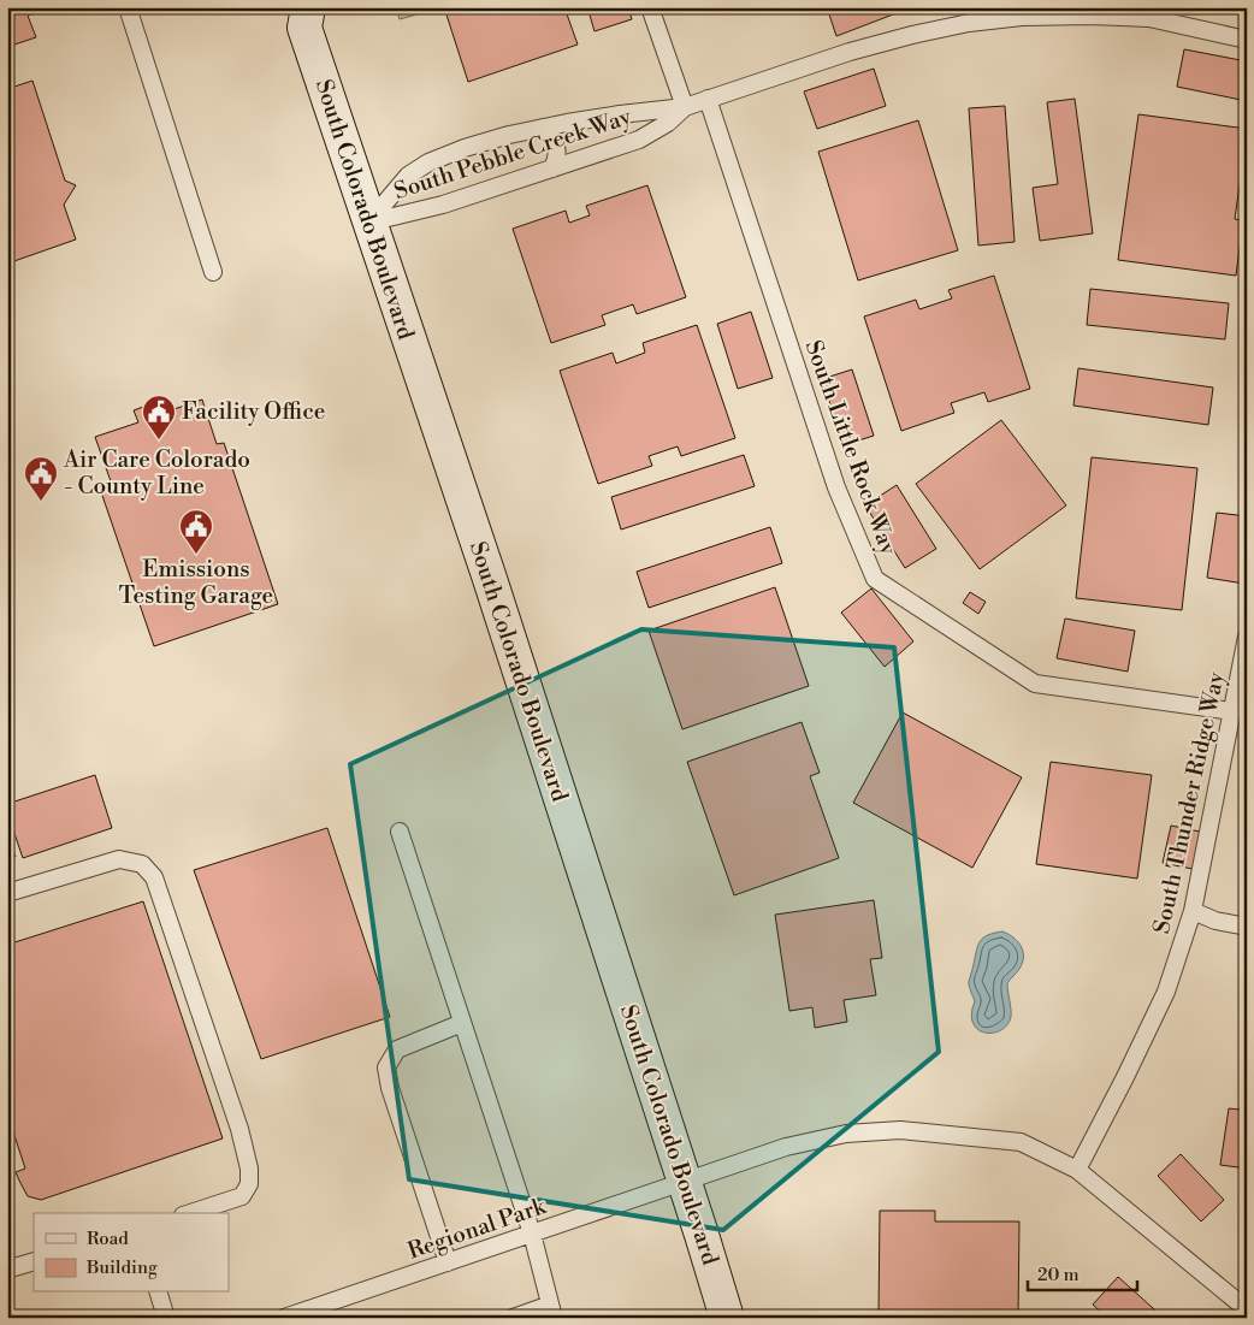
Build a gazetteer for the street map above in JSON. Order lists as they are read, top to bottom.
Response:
{
  "streets": {
    "main road": ["South Colorado Boulevard"],
    "lane": [
      "South Pebble Creek Way",
      "South Little Rock Way",
      "South Thunder Ridge Way",
      "Regional Park"
    ]
  },
  "crossings": [
    ["South Pebble Creek Way", "South Colorado Boulevard"],
    ["South Pebble Creek Way", "South Little Rock Way"],
    ["South Colorado Boulevard", "Regional Park"],
    ["South Little Rock Way", "South Thunder Ridge Way"],
    ["South Thunder Ridge Way", "Regional Park"]
  ],
  "places": {
    "public building": ["Facility Office", "Air Care Colorado - County Line", "Emissions Testing Garage"]
  },
  "legend": ["Road", "Building"],
  "scale_bar": "20 m"
}
